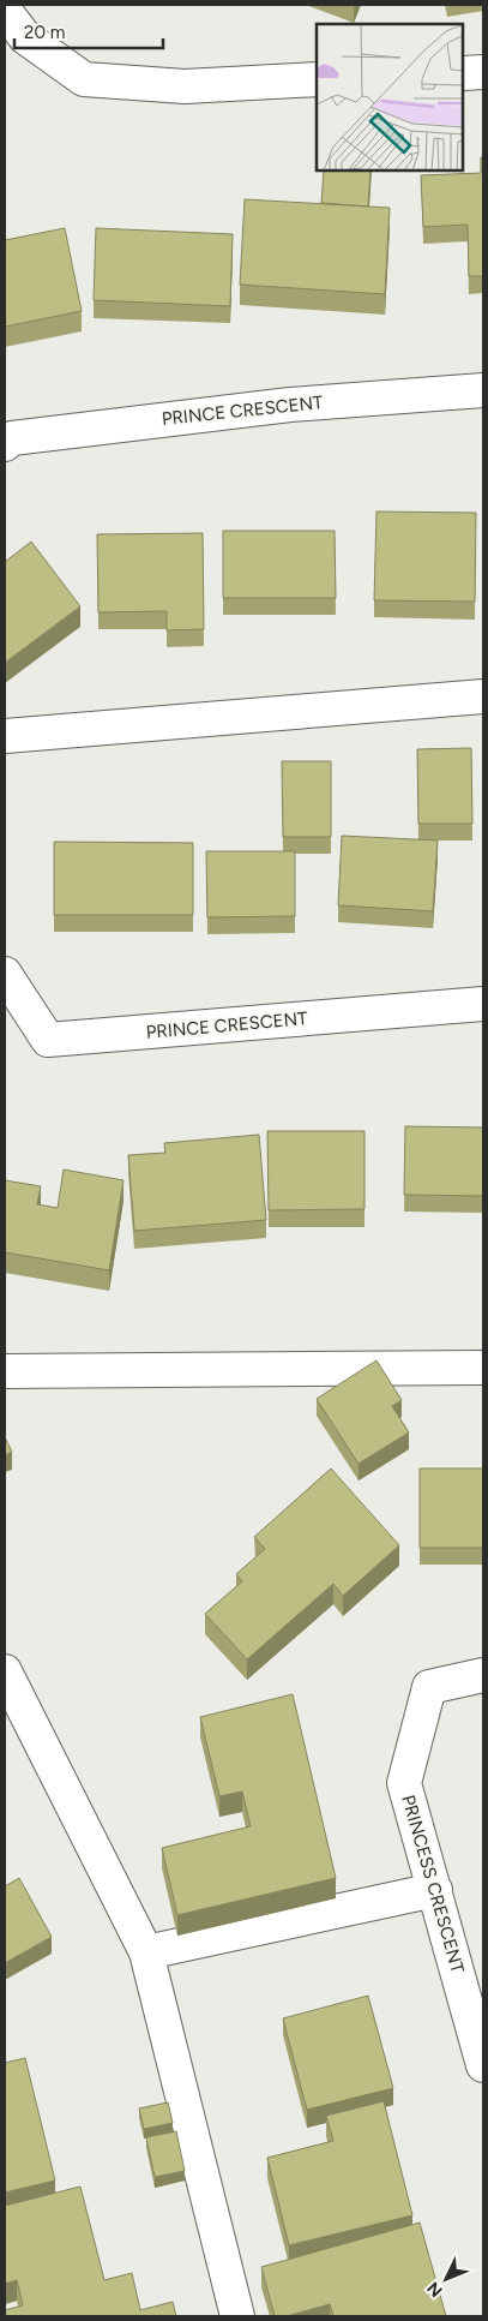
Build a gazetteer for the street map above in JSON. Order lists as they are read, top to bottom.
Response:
{
  "streets": {
    "street": ["PRINCE CRESCENT", "PRINCESS CRESCENT"]
  },
  "scale_bar": "20 m",
  "north": "bottom left"
}
